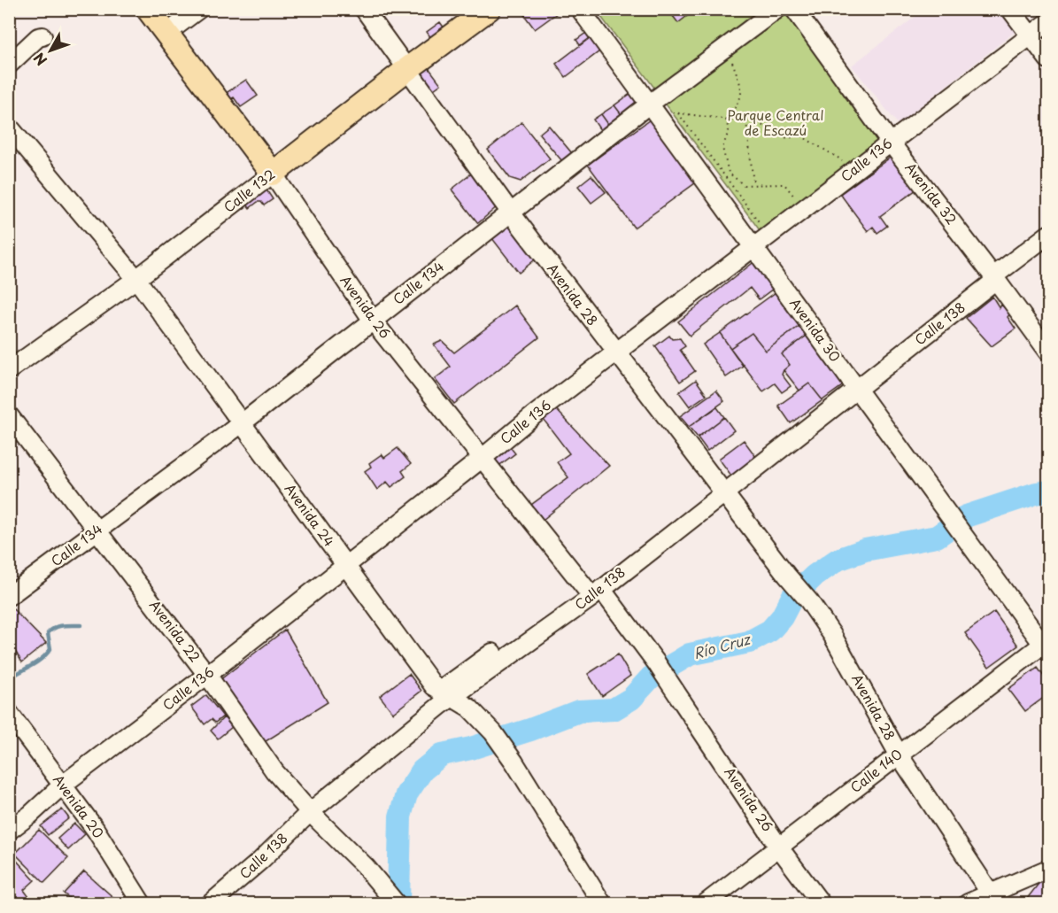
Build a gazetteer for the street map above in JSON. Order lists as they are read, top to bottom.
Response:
{
  "streets": {
    "main road": ["Calle 132", "Avenida 26"],
    "street": [
      "Calle 136",
      "Avenida 32",
      "Calle 134",
      "Avenida 28",
      "Calle 138",
      "Avenida 30",
      "Avenida 24",
      "Avenida 22",
      "Calle 140",
      "Avenida 20"
    ]
  },
  "crossings": [
    ["Calle 136", "Avenida 32"],
    ["Calle 136", "Avenida 28"],
    ["Calle 136", "Avenida 26"],
    ["Calle 136", "Avenida 30"],
    ["Calle 136", "Avenida 24"],
    ["Calle 136", "Avenida 22"],
    ["Calle 136", "Avenida 20"],
    ["Calle 132", "Avenida 28"],
    ["Calle 132", "Avenida 26"],
    ["Calle 132", "Avenida 24"],
    ["Avenida 32", "Calle 138"],
    ["Calle 134", "Avenida 28"],
    ["Calle 134", "Avenida 26"],
    ["Calle 134", "Avenida 30"],
    ["Calle 134", "Avenida 24"],
    ["Calle 134", "Avenida 22"],
    ["Avenida 28", "Calle 138"],
    ["Avenida 28", "Calle 140"],
    ["Avenida 26", "Calle 138"],
    ["Avenida 26", "Calle 140"],
    ["Calle 138", "Avenida 30"],
    ["Calle 138", "Avenida 24"],
    ["Calle 138", "Avenida 22"],
    ["Avenida 30", "Calle 140"]
  ],
  "water": ["Río Cruz"],
  "parks": ["Parque Central de Escazú"],
  "north": "bottom left"
}
